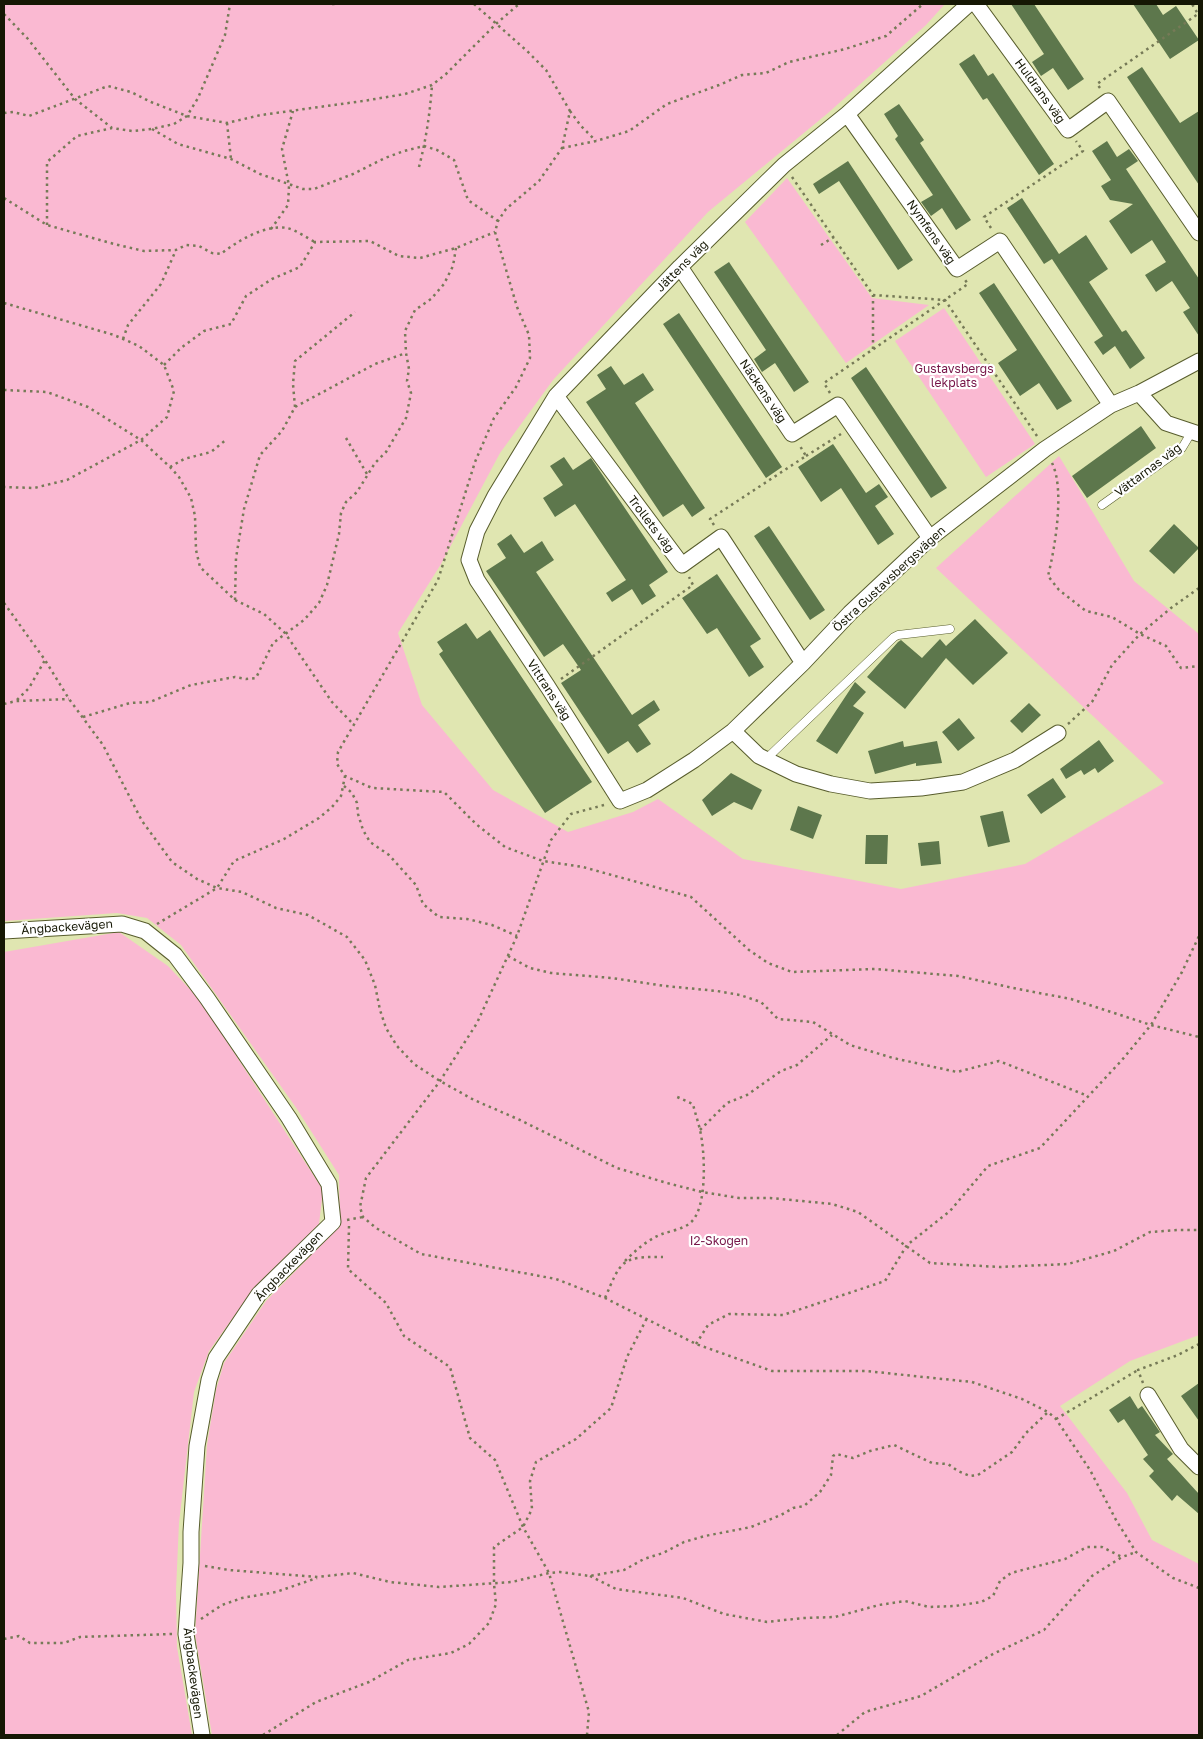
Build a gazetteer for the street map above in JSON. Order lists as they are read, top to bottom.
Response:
{
  "streets": {
    "street": [
      "Huldrans väg",
      "Nymfens väg",
      "Jättens väg",
      "Näckens väg",
      "Vättarnas väg",
      "Trollets väg",
      "Östra Gustavsbergsvägen",
      "Vittrans väg",
      "Ängbackevägen"
    ]
  },
  "crossings": [
    ["Nymfens väg", "Jättens väg"],
    ["Jättens väg", "Näckens väg"],
    ["Jättens väg", "Trollets väg"],
    ["Jättens väg", "Vittrans väg"],
    ["Vättarnas väg", "Östra Gustavsbergsvägen"],
    ["Östra Gustavsbergsvägen", "Vittrans väg"]
  ],
  "parks": ["Gustavsbergs lekplats", "I2-Skogen"]
}
